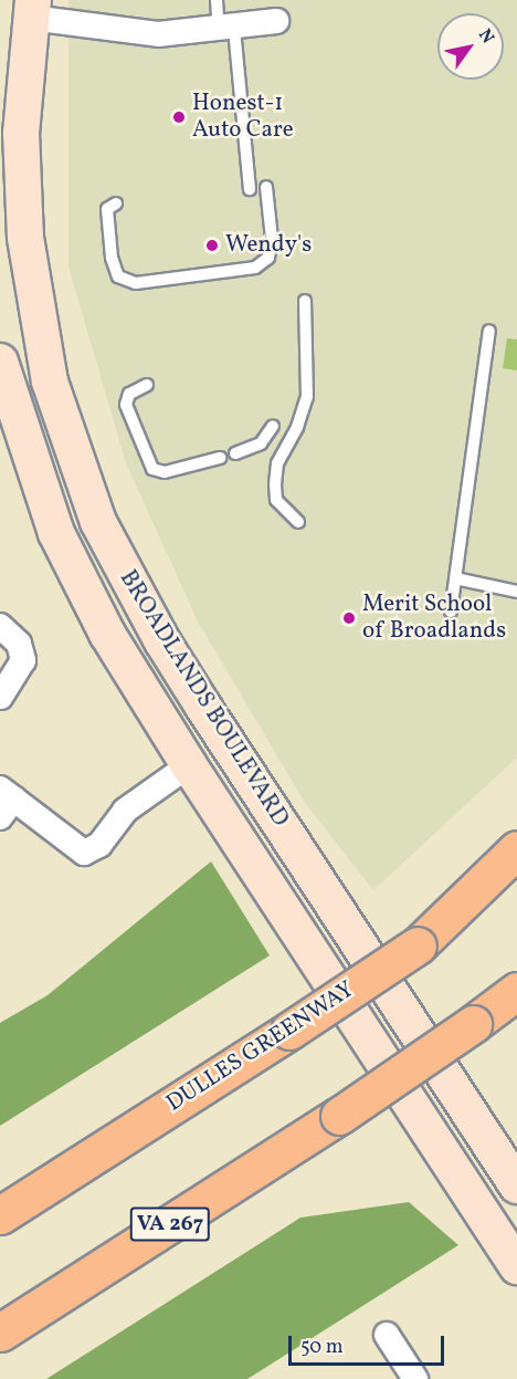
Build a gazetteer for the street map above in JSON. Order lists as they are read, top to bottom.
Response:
{
  "streets": {
    "highway": ["DULLES GREENWAY", "VA 267"],
    "main road": ["BROADLANDS BOULEVARD"]
  },
  "places": ["Honest-1 Auto Care", "Wendy's", "Merit School of Broadlands"],
  "scale_bar": "50 m",
  "north": "top right"
}
